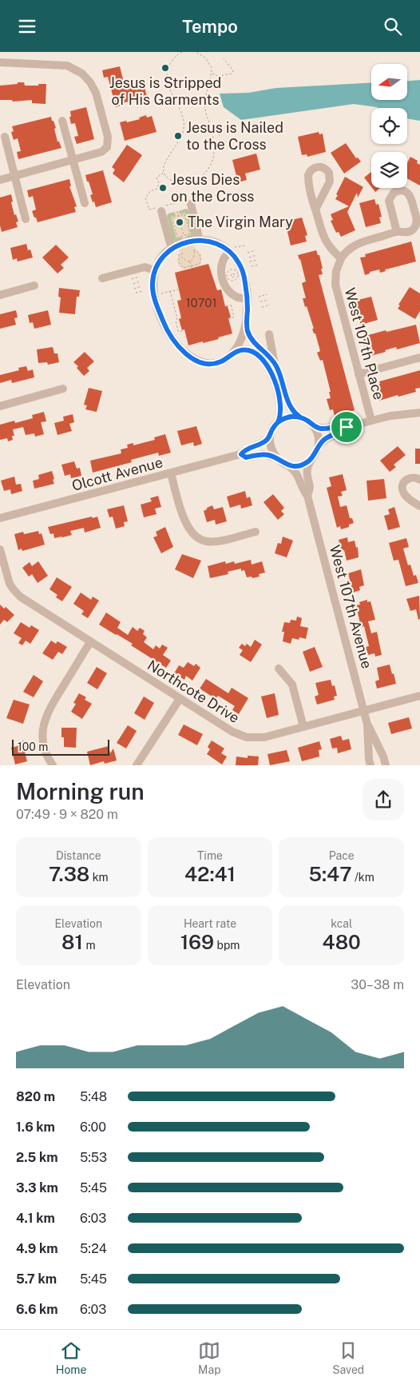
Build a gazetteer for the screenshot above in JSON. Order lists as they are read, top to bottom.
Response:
{
  "streets": {
    "street": [
      "West 107th Place",
      "Olcott Avenue",
      "West 107th Avenue",
      "Northcote Drive"
    ]
  },
  "crossings": [
    ["Olcott Avenue", "West 107th Avenue"],
    ["West 107th Avenue", "Northcote Drive"]
  ],
  "places": [
    "Jesus is Stripped of His Garments",
    "Jesus is Nailed to the Cross",
    "Jesus Dies on the Cross",
    "The Virgin Mary"
  ],
  "house_numbers": ["10701"],
  "scale_bar": "100 m",
  "north": "left",
  "page": {
    "header": "Tempo",
    "scale": "100 m",
    "heading": ["Morning run", "07:49 · 9 × 820 m"],
    "stats": [
      ["Distance", "7.38 km"],
      ["Time", "42:41"],
      ["Pace", "5:47 /km"],
      ["Elevation", "81 m"],
      ["Heart rate", "169 bpm"],
      ["kcal", "480"]
    ],
    "chart": ["Elevation", "30–38 m"],
    "list": [
      {
        "name": "820 m",
        "note": "5:48"
      },
      {
        "name": "1.6 km",
        "note": "6:00"
      },
      {
        "name": "2.5 km",
        "note": "5:53"
      },
      {
        "name": "3.3 km",
        "note": "5:45"
      },
      {
        "name": "4.1 km",
        "note": "6:03"
      },
      {
        "name": "4.9 km",
        "note": "5:24"
      },
      {
        "name": "5.7 km",
        "note": "5:45"
      },
      {
        "name": "6.6 km",
        "note": "6:03"
      }
    ],
    "tabs": ["Home", "Map", "Saved"]
  }
}
